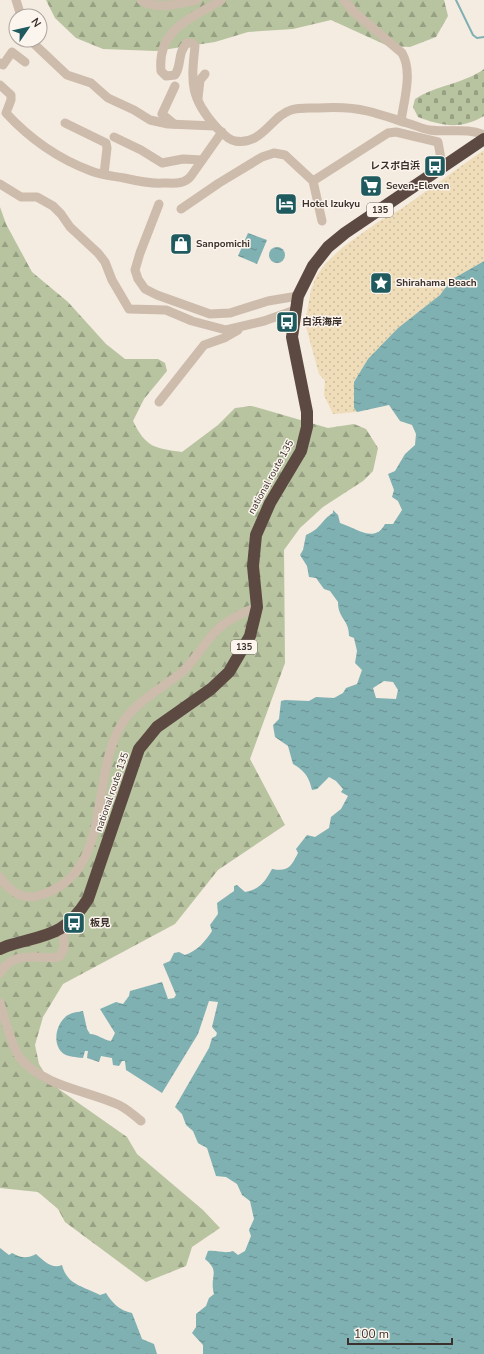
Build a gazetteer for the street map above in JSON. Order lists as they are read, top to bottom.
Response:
{
  "streets": {
    "highway": ["135", "national route 135"]
  },
  "places": {
    "bus stop": ["レスポ白浜", "白浜海岸", "板見"],
    "supermarket": ["Seven-Eleven"],
    "hotel": ["Hotel Izukyu"],
    "shop": ["Sanpomichi"],
    "place": ["Shirahama Beach"]
  },
  "scale_bar": "100 m",
  "north": "top right"
}
